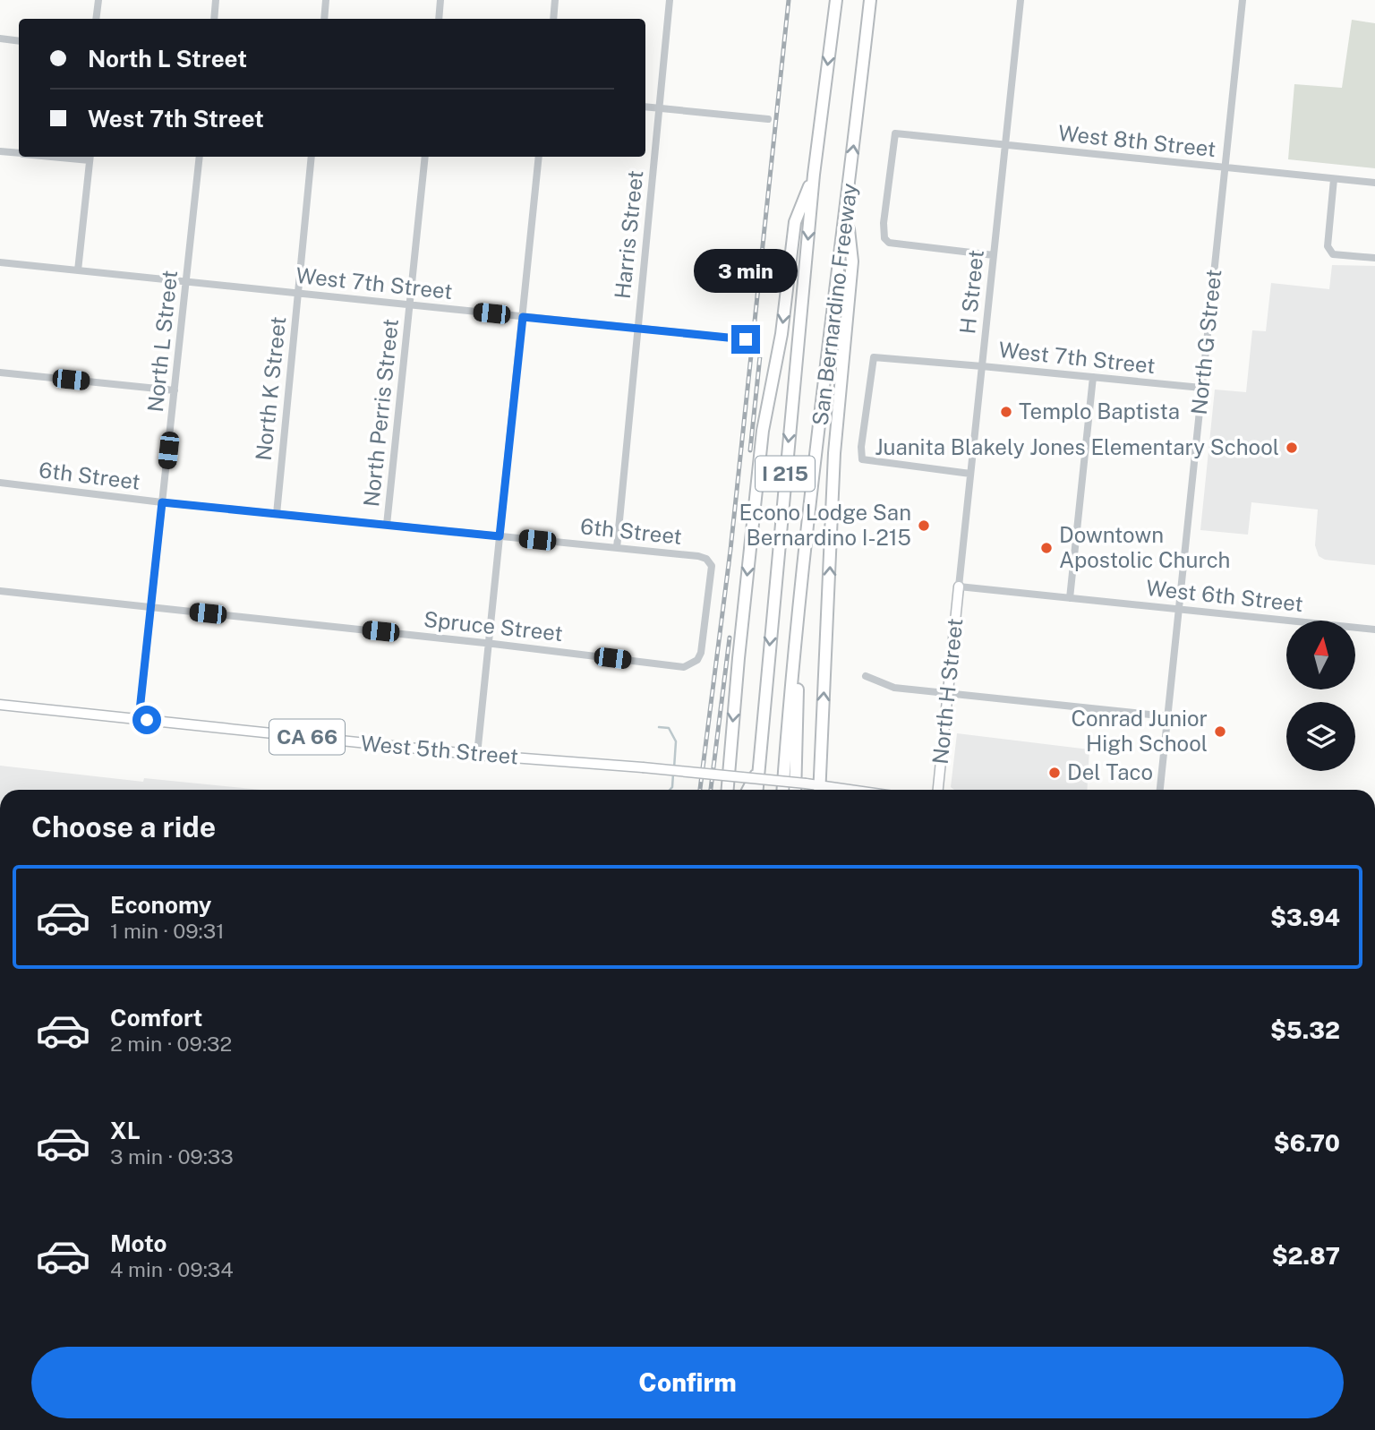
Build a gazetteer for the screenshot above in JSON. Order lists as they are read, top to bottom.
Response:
{
  "streets": {
    "highway": ["San Bernardino Freeway", "I 215"],
    "main road": ["North H Street", "CA 66", "West 5th Street"],
    "street": [
      "West 8th Street",
      "Harris Street",
      "West 7th Street",
      "H Street",
      "North L Street",
      "North G Street",
      "North K Street",
      "North Perris Street",
      "6th Street",
      "West 6th Street",
      "Spruce Street"
    ]
  },
  "crossings": [
    ["West 8th Street", "H Street"],
    ["West 8th Street", "North G Street"],
    ["Harris Street", "West 7th Street"],
    ["Harris Street", "6th Street"],
    ["West 7th Street", "H Street"],
    ["West 7th Street", "North L Street"],
    ["West 7th Street", "North G Street"],
    ["West 7th Street", "North K Street"],
    ["West 7th Street", "North Perris Street"],
    ["H Street", "West 6th Street"],
    ["H Street", "North H Street"],
    ["North L Street", "6th Street"],
    ["North L Street", "Spruce Street"],
    ["North L Street", "West 5th Street"],
    ["North G Street", "West 6th Street"],
    ["North K Street", "6th Street"],
    ["North Perris Street", "6th Street"],
    ["6th Street", "Spruce Street"],
    ["West 6th Street", "North H Street"]
  ],
  "places": [
    "Templo Baptista",
    "Juanita Blakely Jones Elementary School",
    "Econo Lodge San Bernardino I-215",
    "Downtown Apostolic Church",
    "Conrad Junior High School",
    "Del Taco"
  ],
  "north": "top",
  "page": {
    "banner": ["North L Street", "West 7th Street"],
    "bubble": "3 min",
    "heading": "Choose a ride",
    "list": [
      {
        "name": "Economy",
        "note": "1 min · 09:31",
        "value": "$3.94"
      },
      {
        "name": "Comfort",
        "note": "2 min · 09:32",
        "value": "$5.32"
      },
      {
        "name": "XL",
        "note": "3 min · 09:33",
        "value": "$6.70"
      },
      {
        "name": "Moto",
        "note": "4 min · 09:34",
        "value": "$2.87"
      }
    ],
    "buttons": "Confirm"
  }
}
